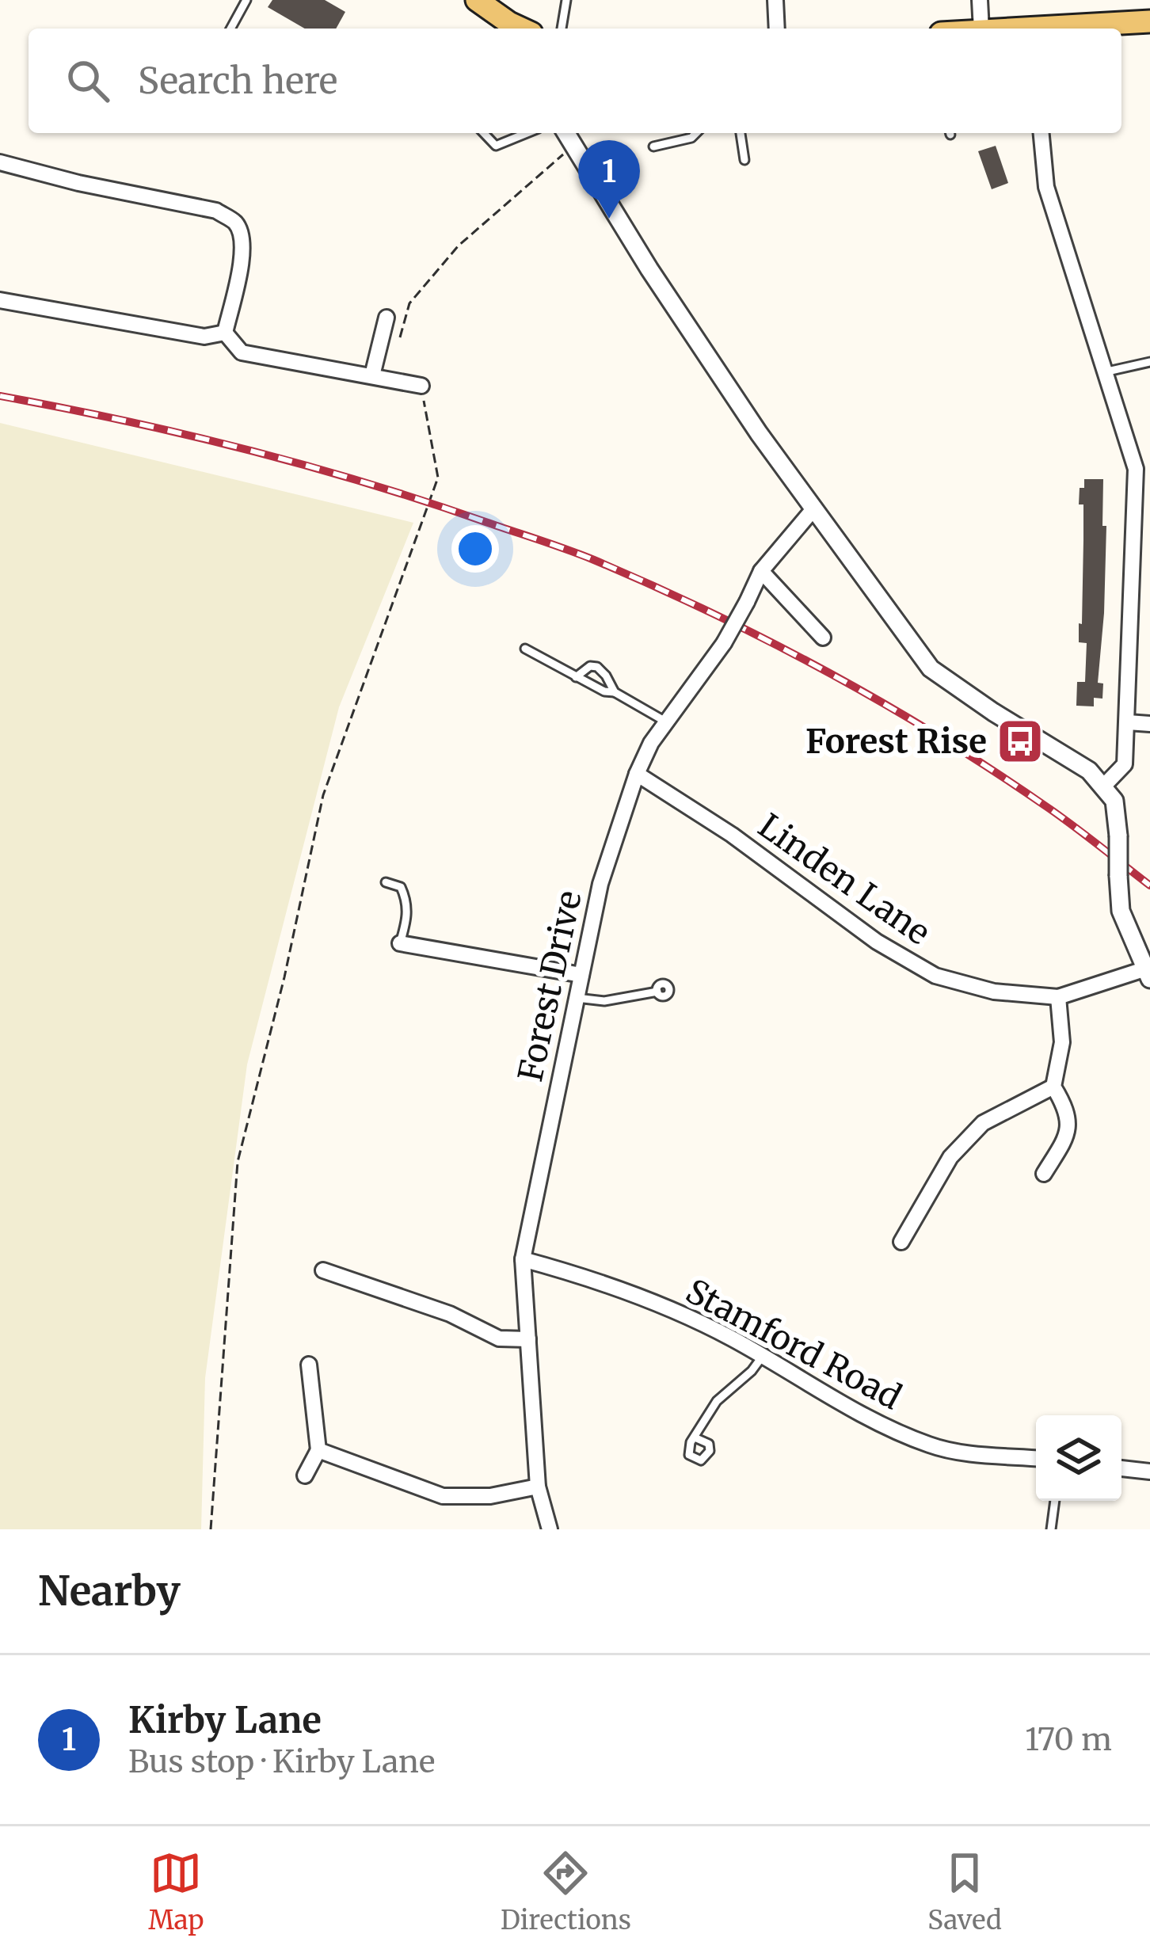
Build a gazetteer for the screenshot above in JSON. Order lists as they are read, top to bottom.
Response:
{
  "streets": {
    "street": ["Linden Lane", "Forest Drive", "Stamford Road"]
  },
  "crossings": [
    ["Linden Lane", "Forest Drive"],
    ["Forest Drive", "Stamford Road"]
  ],
  "places": {
    "bus stop": ["Forest Rise"]
  },
  "page": {
    "search": "Search here",
    "pins": "1",
    "heading": "Nearby",
    "list": [
      {
        "mark": "1",
        "name": "Kirby Lane",
        "note": "Bus stop · Kirby Lane",
        "value": "170 m"
      }
    ],
    "nav": ["Map", "Directions", "Saved"]
  }
}
